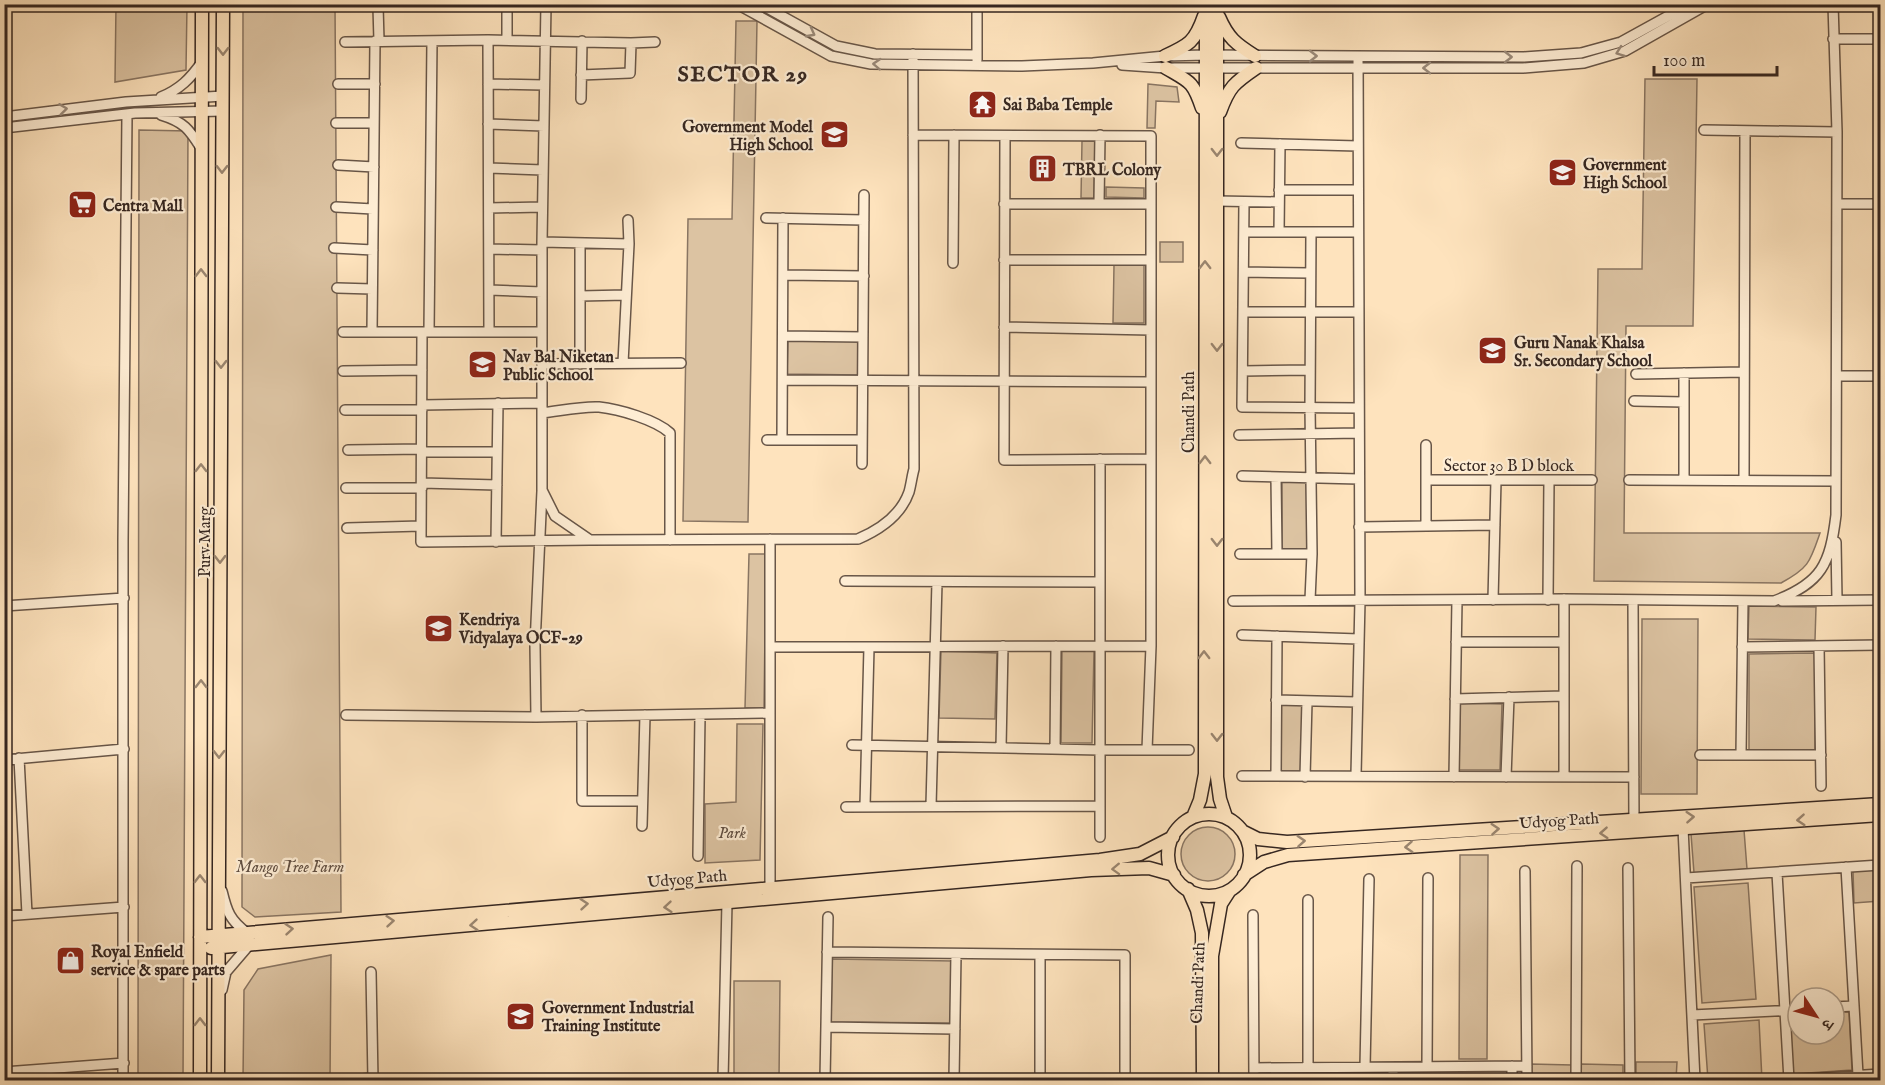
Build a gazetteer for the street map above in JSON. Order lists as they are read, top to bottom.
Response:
{
  "streets": {
    "main road": ["Chandi Path", "Purv Marg", "Udyog Path"],
    "street": ["Sector 30 B D block"]
  },
  "crossings": [
    ["Chandi Path", "Udyog Path"],
    ["Purv Marg", "Udyog Path"]
  ],
  "districts": ["SECTOR 29"],
  "parks": ["Park", "Mango Tree Farm"],
  "places": {
    "temple": ["Sai Baba Temple"],
    "school or university": [
      "Government Model High School",
      "Government High School",
      "Guru Nanak Khalsa Sr. Secondary School",
      "Nav Bal Niketan Public School",
      "Kendriya Vidyalaya OCF-29",
      "Government Industrial Training Institute"
    ],
    "building": ["TBRL Colony"],
    "supermarket": ["Centra Mall"],
    "shop": ["Royal Enfield service & spare parts"]
  },
  "scale_bar": "100 m",
  "north": "bottom right"
}
